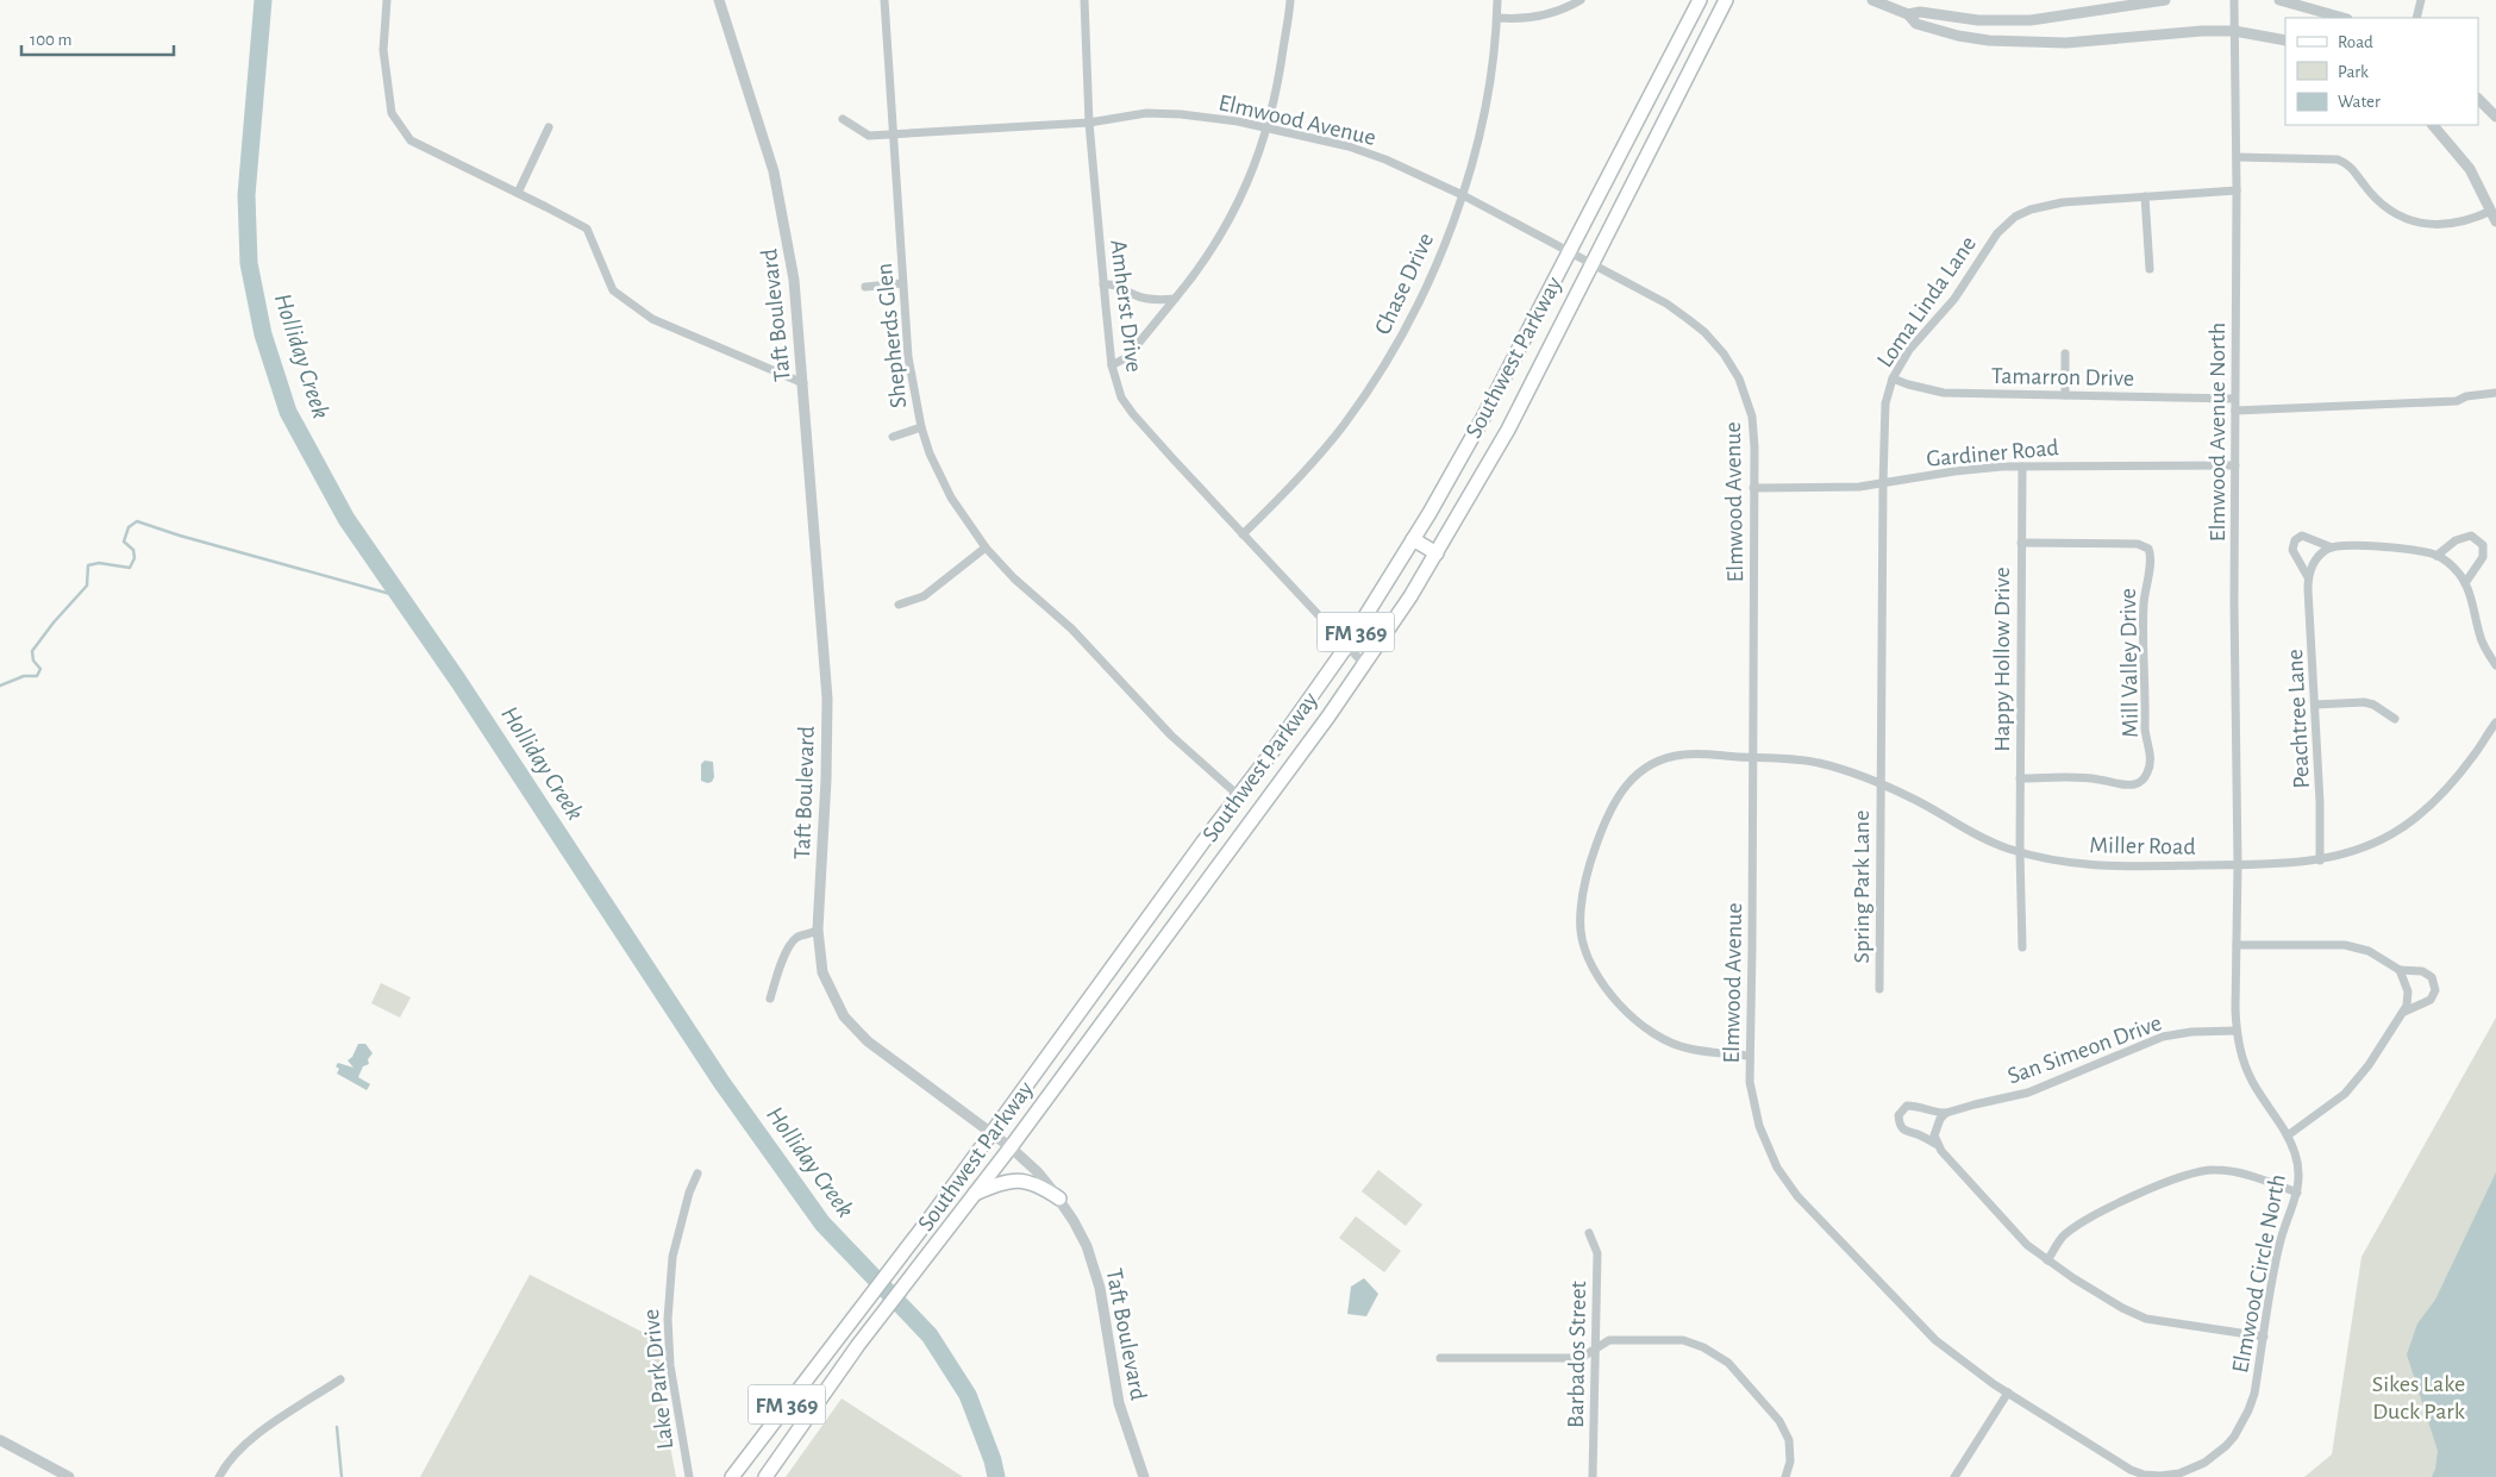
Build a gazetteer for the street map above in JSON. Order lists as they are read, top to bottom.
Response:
{
  "streets": {
    "main road": ["Southwest Parkway", "FM 369"],
    "street": [
      "Elmwood Avenue",
      "Chase Drive",
      "Loma Linda Lane",
      "Amherst Drive",
      "Taft Boulevard",
      "Shepherds Glen",
      "Tamarron Drive",
      "Elmwood Avenue North",
      "Gardiner Road",
      "Happy Hollow Drive",
      "Mill Valley Drive",
      "Peachtree Lane",
      "Miller Road",
      "Spring Park Lane",
      "San Simeon Drive",
      "Elmwood Circle North",
      "Barbados Street",
      "Lake Park Drive"
    ]
  },
  "crossings": [
    ["Elmwood Avenue", "Chase Drive"],
    ["Elmwood Avenue", "Amherst Drive"],
    ["Elmwood Avenue", "Shepherds Glen"],
    ["Elmwood Avenue", "Southwest Parkway"],
    ["Elmwood Avenue", "Gardiner Road"],
    ["Elmwood Avenue", "Miller Road"],
    ["Elmwood Avenue", "Elmwood Circle North"],
    ["Chase Drive", "Amherst Drive"],
    ["Loma Linda Lane", "Tamarron Drive"],
    ["Loma Linda Lane", "Elmwood Avenue North"],
    ["Loma Linda Lane", "Gardiner Road"],
    ["Loma Linda Lane", "Miller Road"],
    ["Loma Linda Lane", "Spring Park Lane"],
    ["Amherst Drive", "Southwest Parkway"],
    ["Taft Boulevard", "Southwest Parkway"],
    ["Shepherds Glen", "Southwest Parkway"],
    ["Tamarron Drive", "Elmwood Avenue North"],
    ["Elmwood Avenue North", "Gardiner Road"],
    ["Elmwood Avenue North", "Miller Road"],
    ["Elmwood Avenue North", "Elmwood Circle North"],
    ["Gardiner Road", "Happy Hollow Drive"],
    ["Happy Hollow Drive", "Mill Valley Drive"],
    ["Happy Hollow Drive", "Miller Road"],
    ["Peachtree Lane", "Miller Road"],
    ["Miller Road", "Spring Park Lane"],
    ["Miller Road", "Elmwood Circle North"],
    ["San Simeon Drive", "Elmwood Circle North"]
  ],
  "water": ["Holliday Creek"],
  "parks": ["Sikes Lake Duck Park"],
  "legend": ["Road", "Park", "Water"],
  "scale_bar": "100 m"
}
